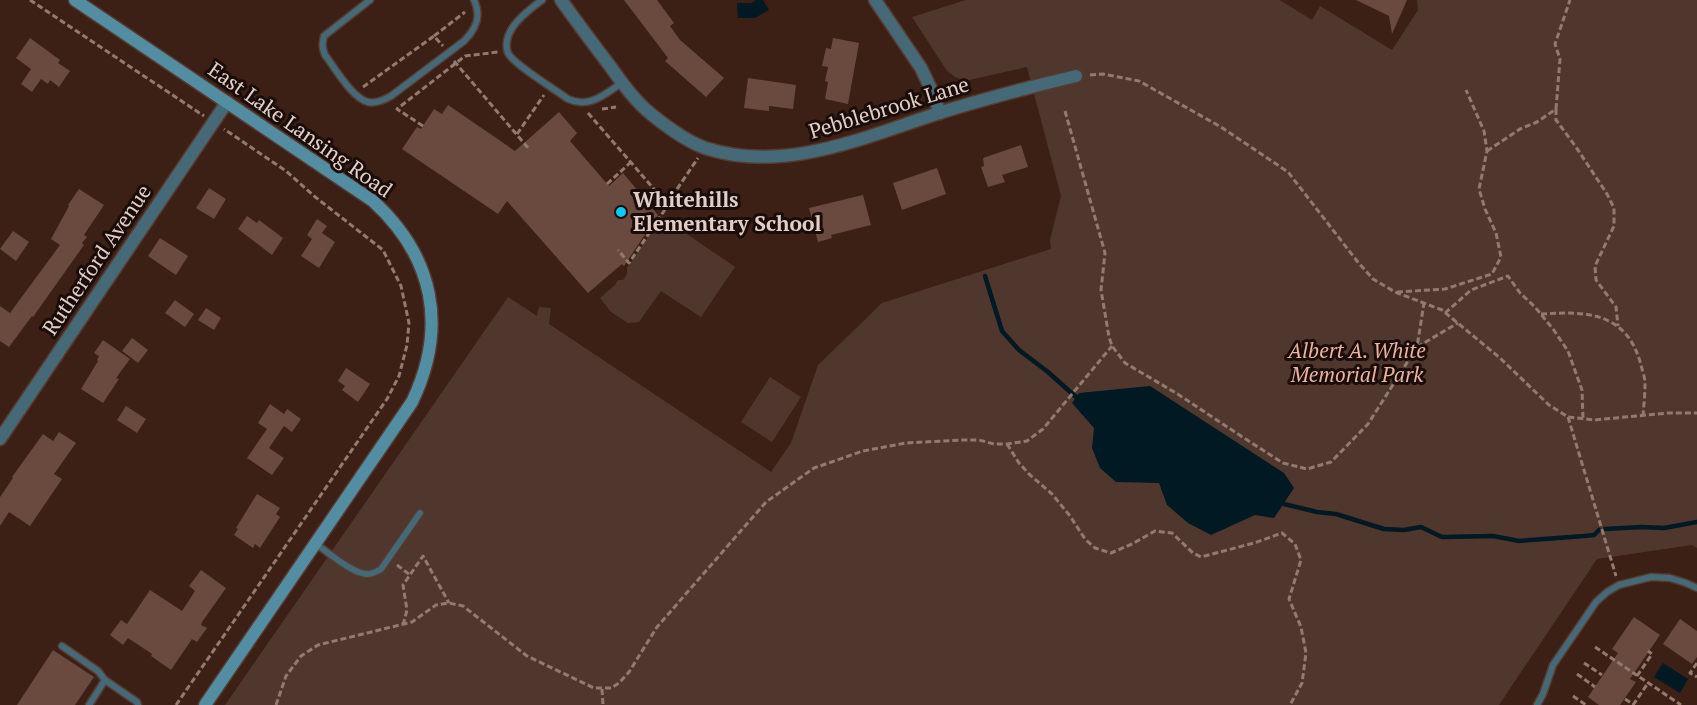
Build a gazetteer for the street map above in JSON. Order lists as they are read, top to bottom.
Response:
{
  "streets": {
    "main road": ["East Lake Lansing Road"],
    "street": ["Pebblebrook Lane", "Rutherford Avenue"]
  },
  "crossings": [
    ["East Lake Lansing Road", "Rutherford Avenue"]
  ],
  "parks": ["Albert A. White Memorial Park"],
  "places": ["Whitehills Elementary School"]
}
